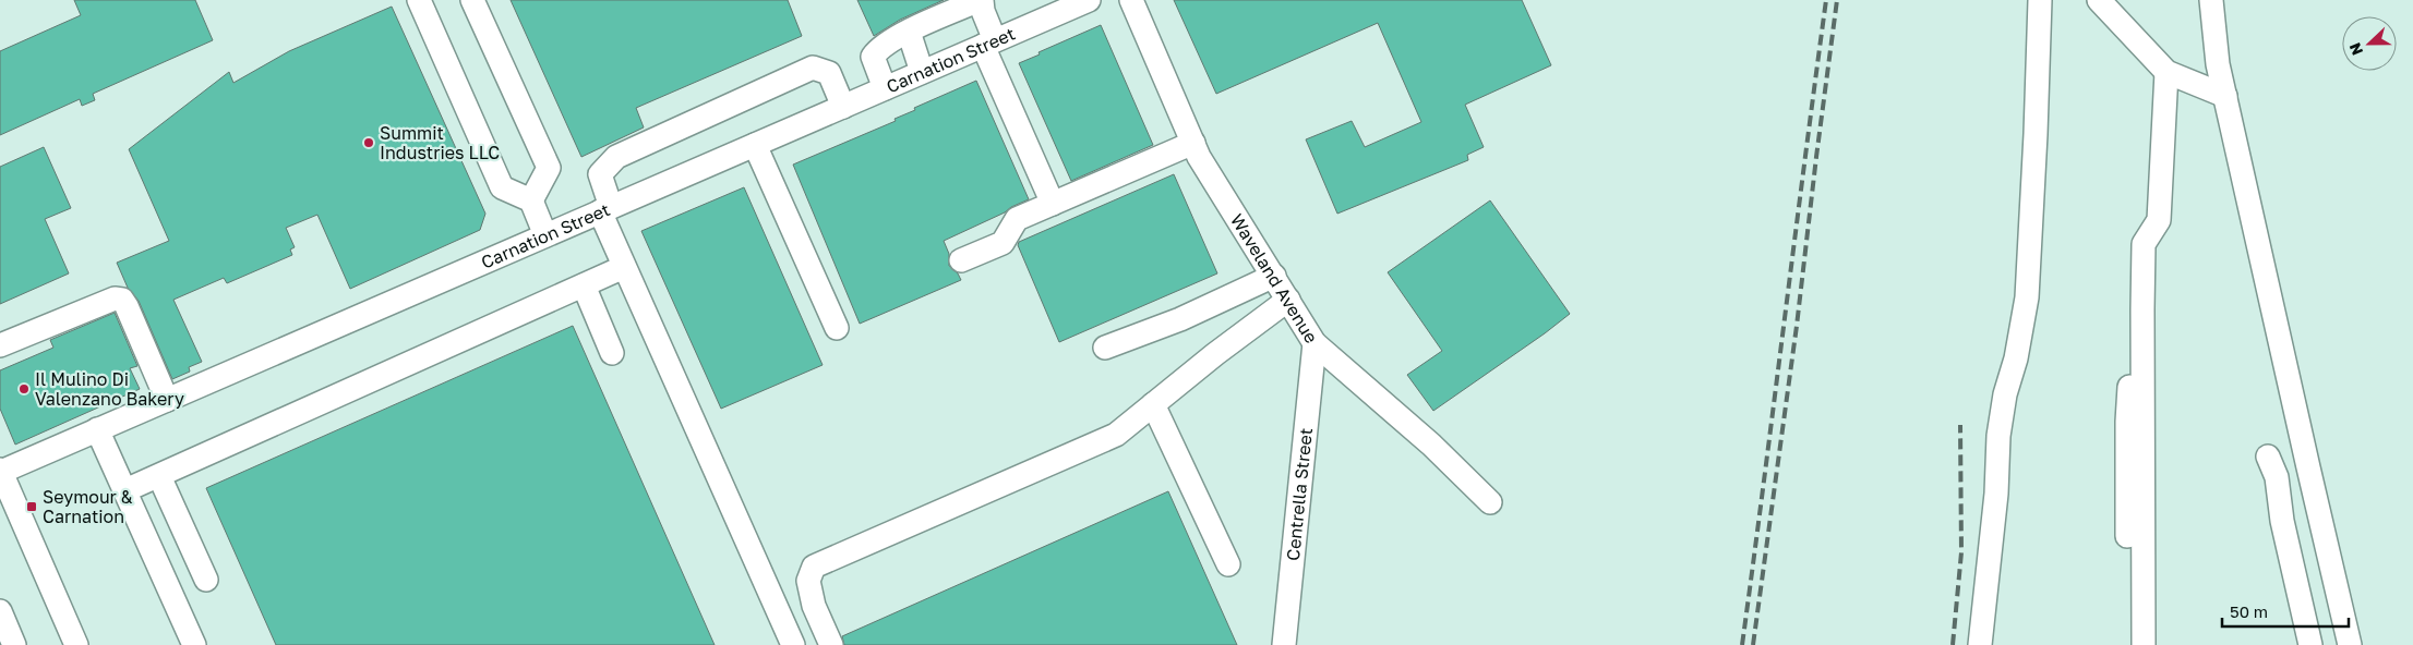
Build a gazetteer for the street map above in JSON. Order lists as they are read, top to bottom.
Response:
{
  "streets": {
    "street": ["Carnation Street", "Waveland Avenue", "Centrella Street"]
  },
  "crossings": [
    ["Waveland Avenue", "Centrella Street"]
  ],
  "places": {
    "other": ["Summit Industries LLC", "Il Mulino Di Valenzano Bakery"],
    "transit": ["Seymour & Carnation"]
  },
  "scale_bar": "50 m",
  "north": "left"
}
